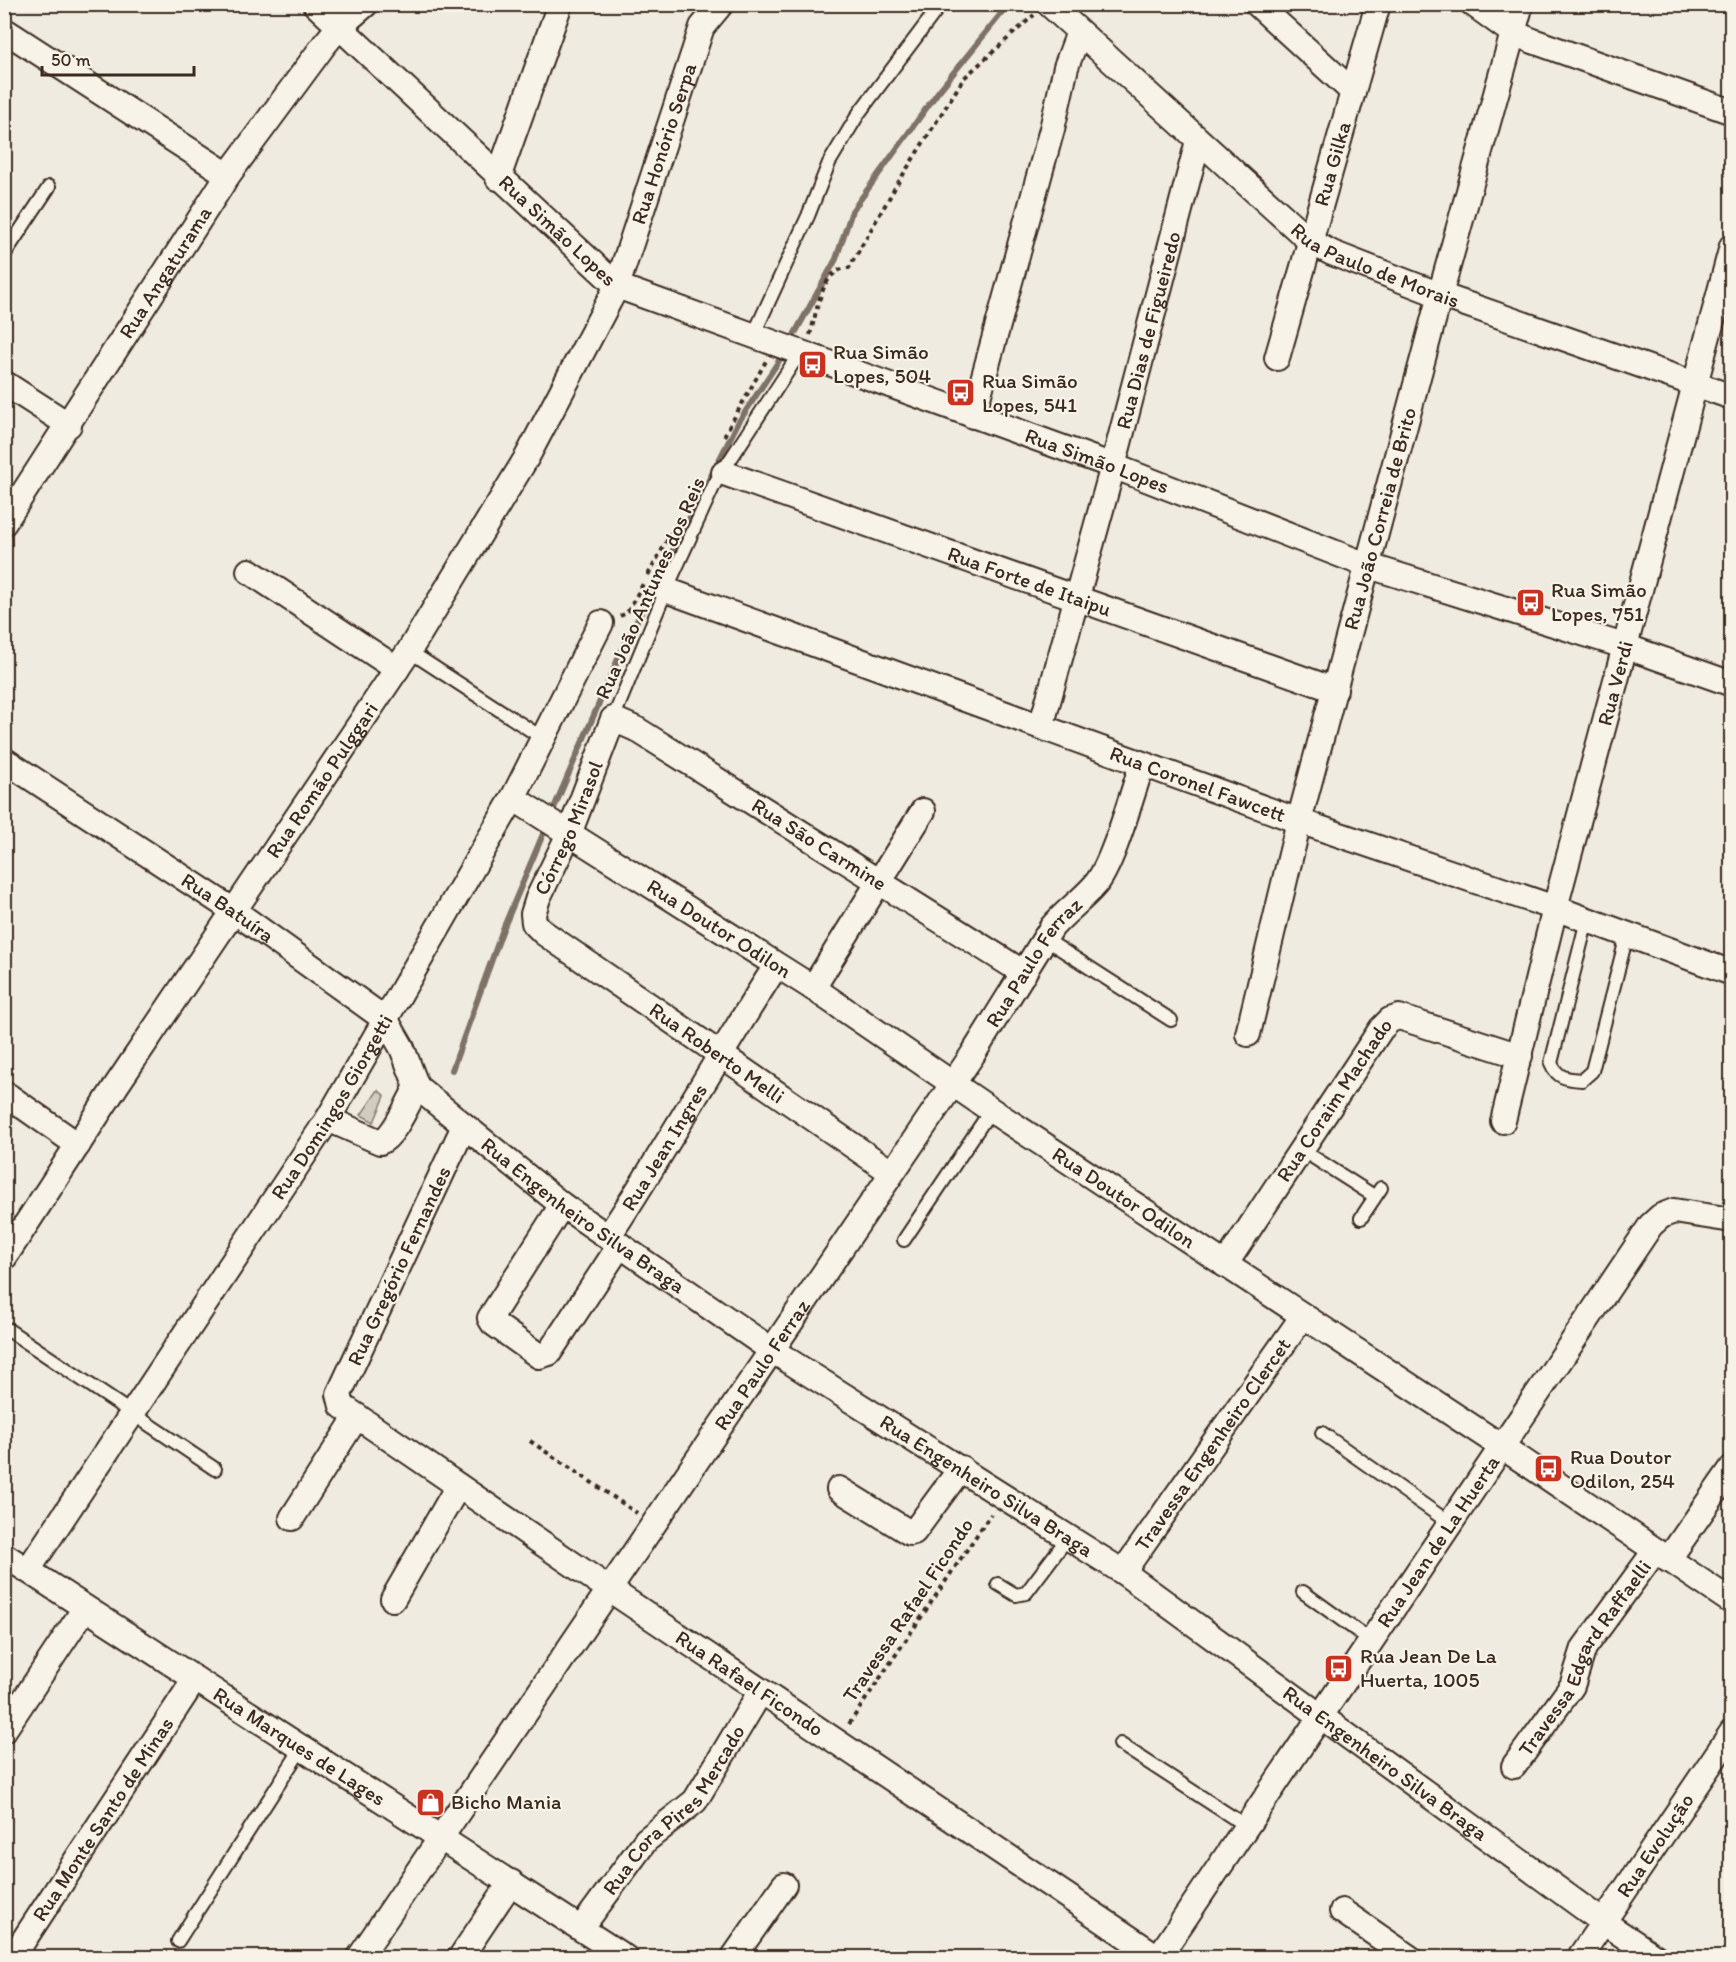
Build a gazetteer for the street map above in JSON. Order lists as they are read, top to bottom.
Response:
{
  "streets": {
    "street": [
      "Rua Honório Serpa",
      "Rua Gilka",
      "Rua Simão Lopes",
      "Rua Paulo de Morais",
      "Rua Angaturama",
      "Rua Dias de Figueiredo",
      "Rua João Correia de Brito",
      "Rua Forte de Itaipu",
      "Rua Verdi",
      "Rua Romão Pulggari",
      "Rua Coronel Fawcett",
      "Córrego Mirasol",
      "Rua São Carmine",
      "Rua Batuíra",
      "Rua Doutor Odilon",
      "Rua Paulo Ferraz",
      "Rua Roberto Melli",
      "Rua Coraim Machado",
      "Rua Domingos Giorgetti",
      "Rua Jean Ingres",
      "Rua Engenheiro Silva Braga",
      "Rua Gregório Fernandes",
      "Travessa Engenheiro Clercet",
      "Rua Jean de La Huerta",
      "Travessa Edgard Raffaelli",
      "Rua Rafael Ficondo",
      "Rua Marques de Lages",
      "Rua Cora Pires Mercado",
      "Rua Monte Santo de Minas",
      "Rua Evolução"
    ],
    "lane": ["Rua João Antunes dos Reis"],
    "path": ["Travessa Rafael Ficondo"]
  },
  "crossings": [
    ["Rua Honório Serpa", "Rua Simão Lopes"],
    ["Rua Honório Serpa", "Rua Romão Pulggari"],
    ["Rua Gilka", "Rua Paulo de Morais"],
    ["Rua Simão Lopes", "Rua Angaturama"],
    ["Rua Simão Lopes", "Rua Dias de Figueiredo"],
    ["Rua Simão Lopes", "Rua João Correia de Brito"],
    ["Rua Simão Lopes", "Rua João Antunes dos Reis"],
    ["Rua Simão Lopes", "Rua Verdi"],
    ["Rua Simão Lopes", "Rua Romão Pulggari"],
    ["Rua Paulo de Morais", "Rua Dias de Figueiredo"],
    ["Rua Paulo de Morais", "Rua João Correia de Brito"],
    ["Rua Paulo de Morais", "Rua Verdi"],
    ["Rua Dias de Figueiredo", "Rua Forte de Itaipu"],
    ["Rua Dias de Figueiredo", "Rua Coronel Fawcett"],
    ["Rua João Correia de Brito", "Rua Forte de Itaipu"],
    ["Rua João Correia de Brito", "Rua Coronel Fawcett"],
    ["Rua Forte de Itaipu", "Rua João Antunes dos Reis"],
    ["Rua João Antunes dos Reis", "Rua Coronel Fawcett"],
    ["Rua João Antunes dos Reis", "Córrego Mirasol"],
    ["Rua João Antunes dos Reis", "Rua São Carmine"],
    ["Rua Verdi", "Rua Coronel Fawcett"],
    ["Rua Verdi", "Rua Coraim Machado"],
    ["Rua Romão Pulggari", "Rua Batuíra"],
    ["Rua Coronel Fawcett", "Rua Paulo Ferraz"],
    ["Córrego Mirasol", "Rua São Carmine"],
    ["Córrego Mirasol", "Rua Doutor Odilon"],
    ["Córrego Mirasol", "Rua Roberto Melli"],
    ["Rua São Carmine", "Rua Paulo Ferraz"],
    ["Rua Batuíra", "Rua Domingos Giorgetti"],
    ["Rua Batuíra", "Rua Engenheiro Silva Braga"],
    ["Rua Doutor Odilon", "Rua Paulo Ferraz"],
    ["Rua Doutor Odilon", "Rua Coraim Machado"],
    ["Rua Doutor Odilon", "Rua Domingos Giorgetti"],
    ["Rua Doutor Odilon", "Rua Jean Ingres"],
    ["Rua Doutor Odilon", "Travessa Engenheiro Clercet"],
    ["Rua Doutor Odilon", "Rua Jean de La Huerta"],
    ["Rua Doutor Odilon", "Travessa Edgard Raffaelli"],
    ["Rua Paulo Ferraz", "Rua Roberto Melli"],
    ["Rua Paulo Ferraz", "Rua Engenheiro Silva Braga"],
    ["Rua Paulo Ferraz", "Rua Rafael Ficondo"],
    ["Rua Paulo Ferraz", "Rua Marques de Lages"],
    ["Rua Roberto Melli", "Rua Jean Ingres"],
    ["Rua Domingos Giorgetti", "Rua Marques de Lages"],
    ["Rua Jean Ingres", "Rua Engenheiro Silva Braga"],
    ["Rua Engenheiro Silva Braga", "Rua Gregório Fernandes"],
    ["Rua Engenheiro Silva Braga", "Travessa Engenheiro Clercet"],
    ["Rua Engenheiro Silva Braga", "Rua Jean de La Huerta"],
    ["Rua Engenheiro Silva Braga", "Travessa Rafael Ficondo"],
    ["Rua Engenheiro Silva Braga", "Rua Evolução"],
    ["Rua Gregório Fernandes", "Rua Rafael Ficondo"],
    ["Rua Jean de La Huerta", "Rua Rafael Ficondo"],
    ["Travessa Rafael Ficondo", "Rua Rafael Ficondo"],
    ["Rua Rafael Ficondo", "Rua Cora Pires Mercado"],
    ["Rua Marques de Lages", "Rua Cora Pires Mercado"],
    ["Rua Marques de Lages", "Rua Monte Santo de Minas"]
  ],
  "places": {
    "bus stop": [
      "Rua Simão Lopes, 504",
      "Rua Simão Lopes, 541",
      "Rua Simão Lopes, 751",
      "Rua Doutor Odilon, 254",
      "Rua Jean De La Huerta, 1005"
    ],
    "shop": ["Bicho Mania"]
  },
  "scale_bar": "50 m"
}
